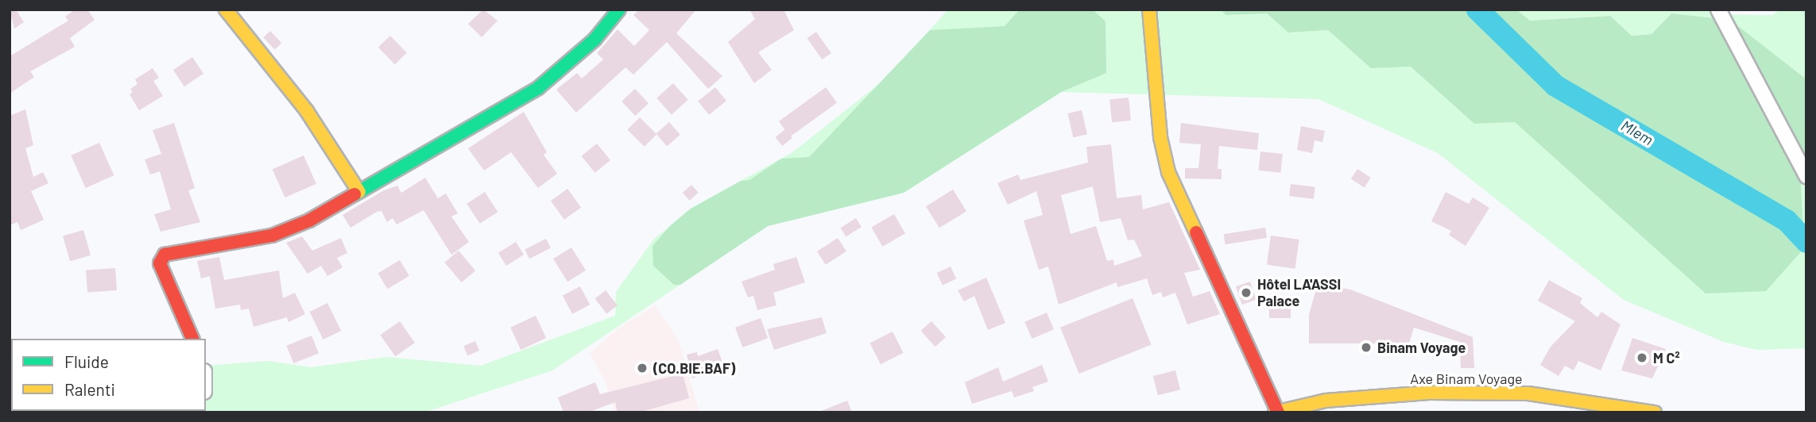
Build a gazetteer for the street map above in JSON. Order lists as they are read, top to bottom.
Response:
{
  "streets": {
    "main road": ["Axe Binam Voyage"]
  },
  "water": ["Mlem"],
  "places": [
    "Hôtel LA'ASSI Palace",
    "Binam Voyage",
    "M C²",
    "(CO.BIE.BAF)"
  ],
  "legend": ["Fluide", "Ralenti"]
}
